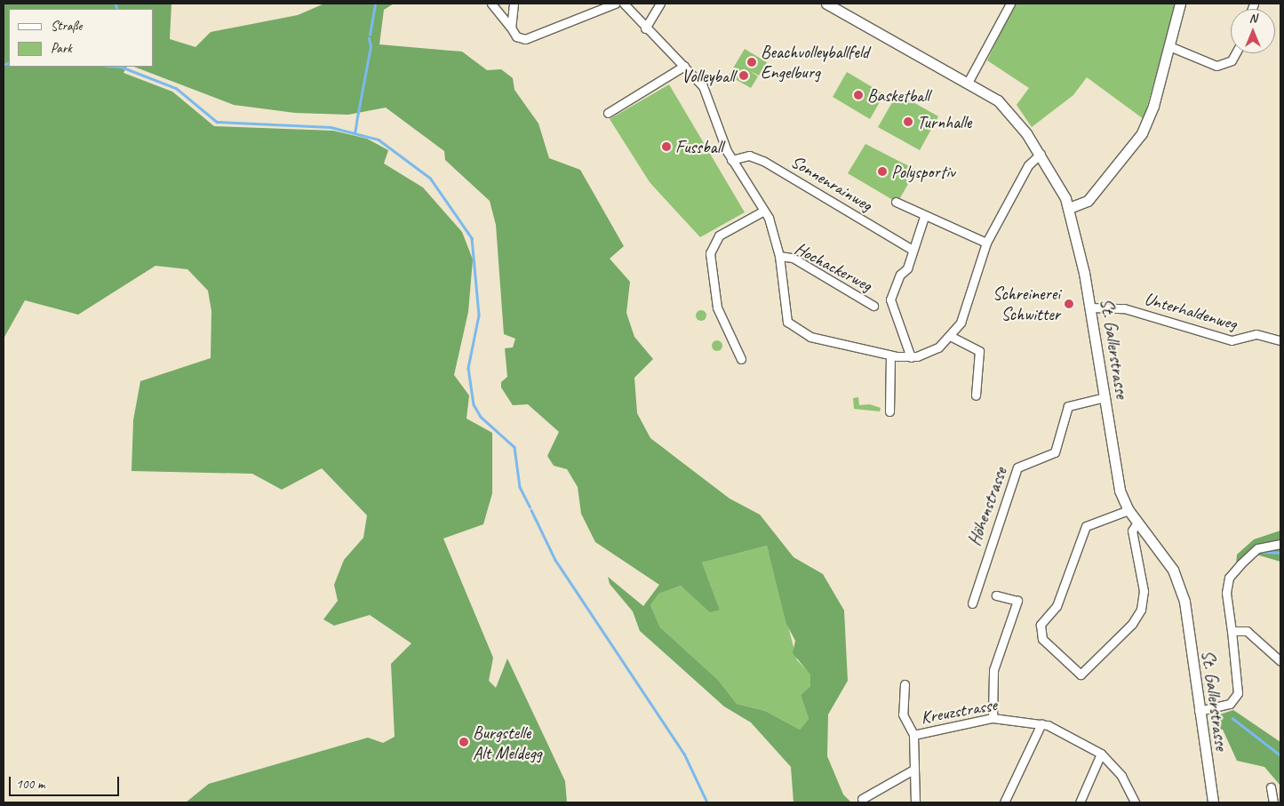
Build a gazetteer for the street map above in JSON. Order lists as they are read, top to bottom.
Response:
{
  "streets": {
    "street": [
      "Sonnenrainweg",
      "Hochackerweg",
      "Unterhaldenweg",
      "St. Gallerstrasse",
      "Höhenstrasse",
      "Kreuzstrasse"
    ]
  },
  "crossings": [
    ["Unterhaldenweg", "St. Gallerstrasse"],
    ["St. Gallerstrasse", "Höhenstrasse"]
  ],
  "places": [
    "Beachvolleyballfeld Engelburg",
    "Volleyball",
    "Basketball",
    "Turnhalle",
    "Fussball",
    "Polysportiv",
    "Schreinerei Schwitter",
    "Burgstelle Alt Meldegg"
  ],
  "legend": ["Straße", "Park"],
  "scale_bar": "100 m",
  "north": "top"
}
